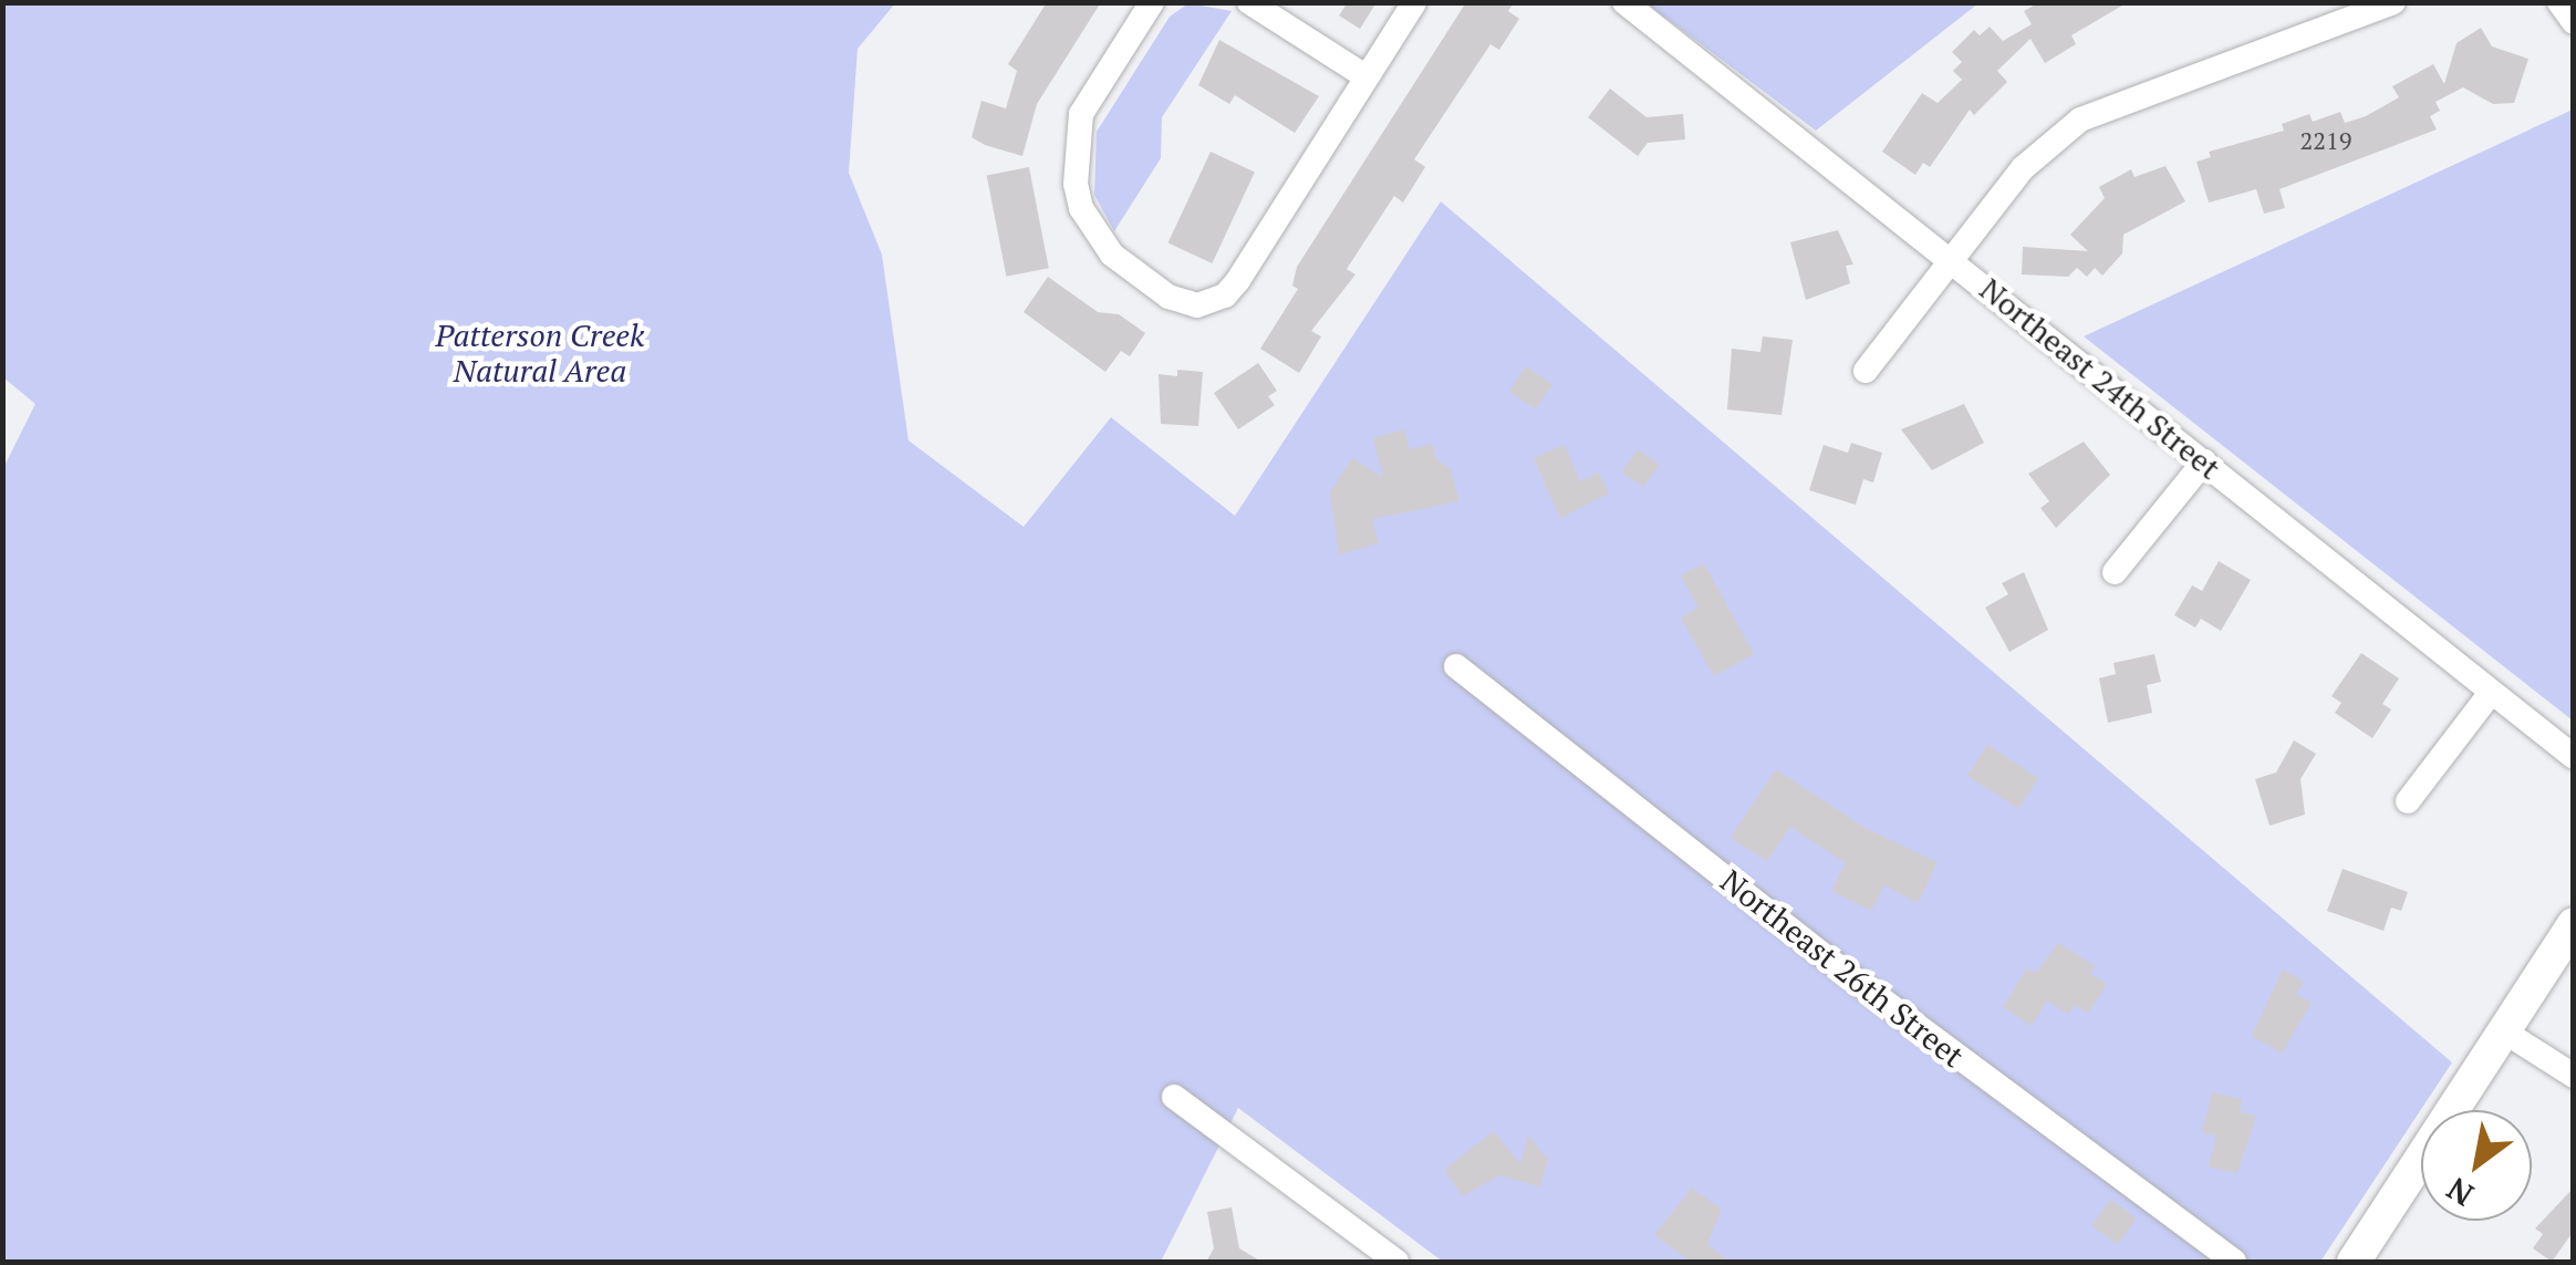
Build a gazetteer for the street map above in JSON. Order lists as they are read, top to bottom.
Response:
{
  "streets": {
    "street": ["Northeast 24th Street", "Northeast 26th Street"]
  },
  "parks": ["Patterson Creek Natural Area"],
  "house_numbers": ["2219"],
  "north": "bottom left"
}
